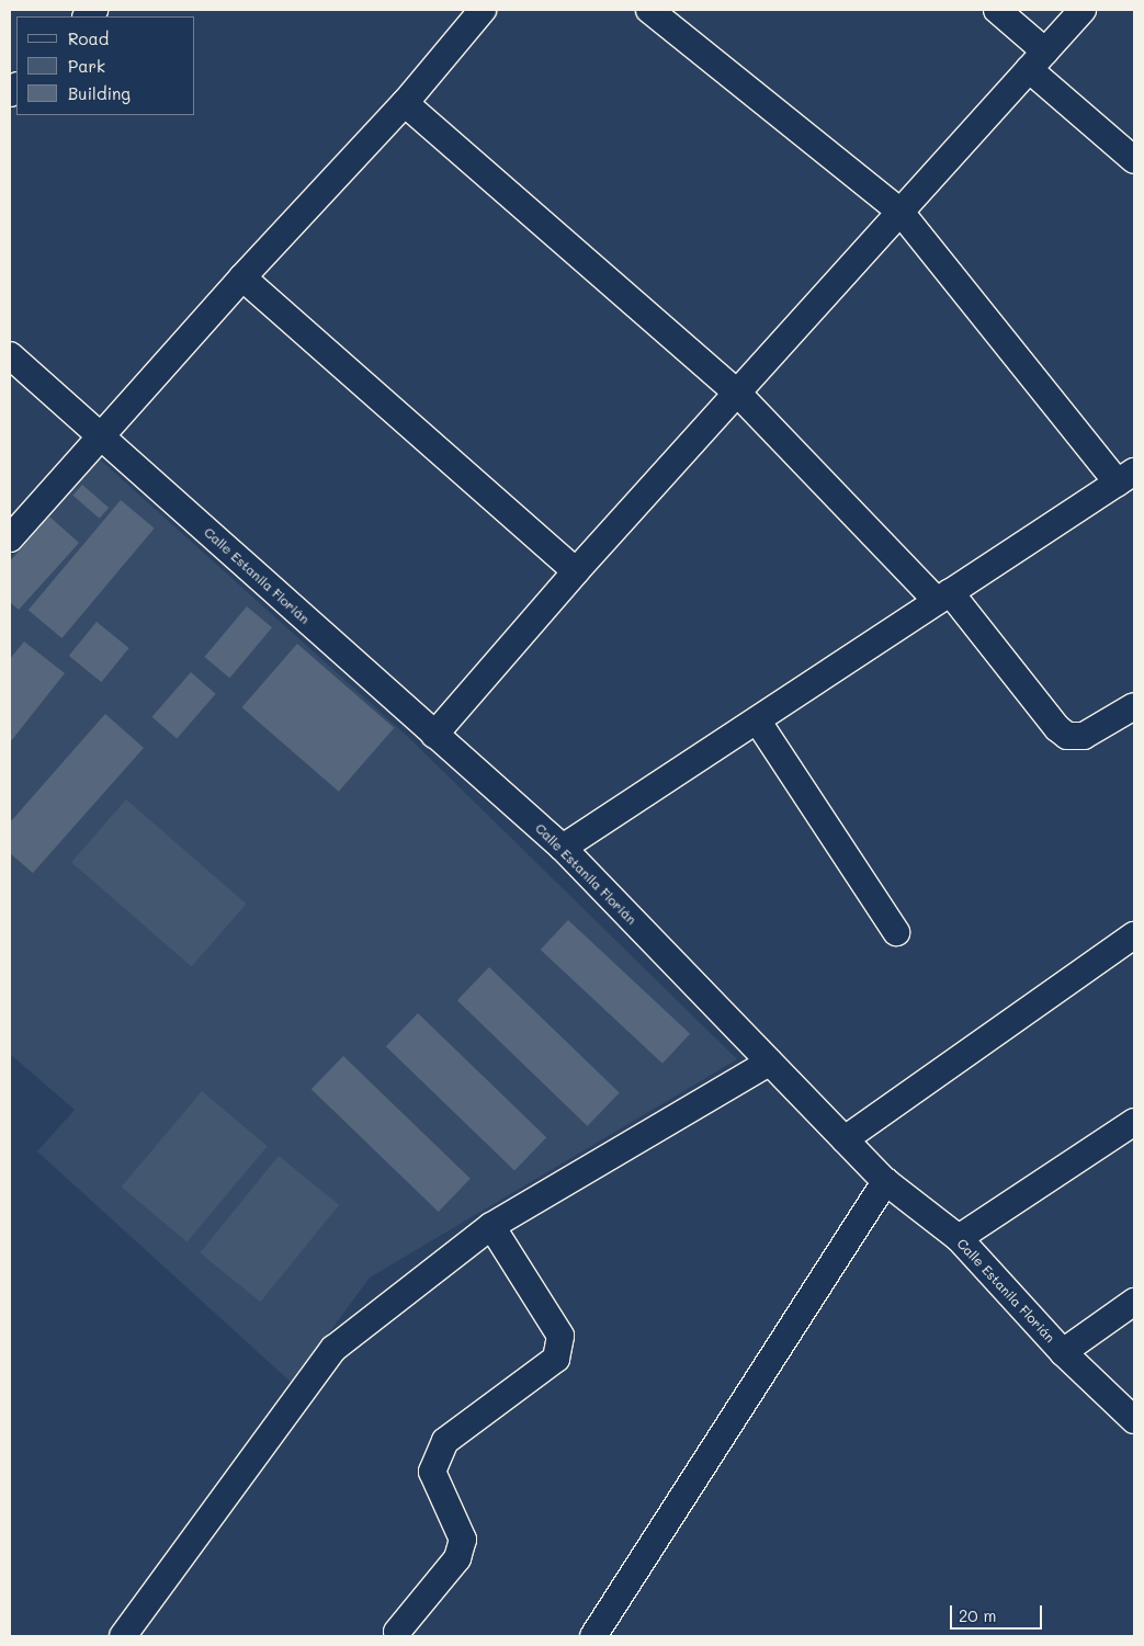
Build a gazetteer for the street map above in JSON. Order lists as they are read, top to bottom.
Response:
{
  "streets": {
    "street": ["Calle Estanila Florián"]
  },
  "legend": ["Road", "Park", "Building"],
  "scale_bar": "20 m"
}
